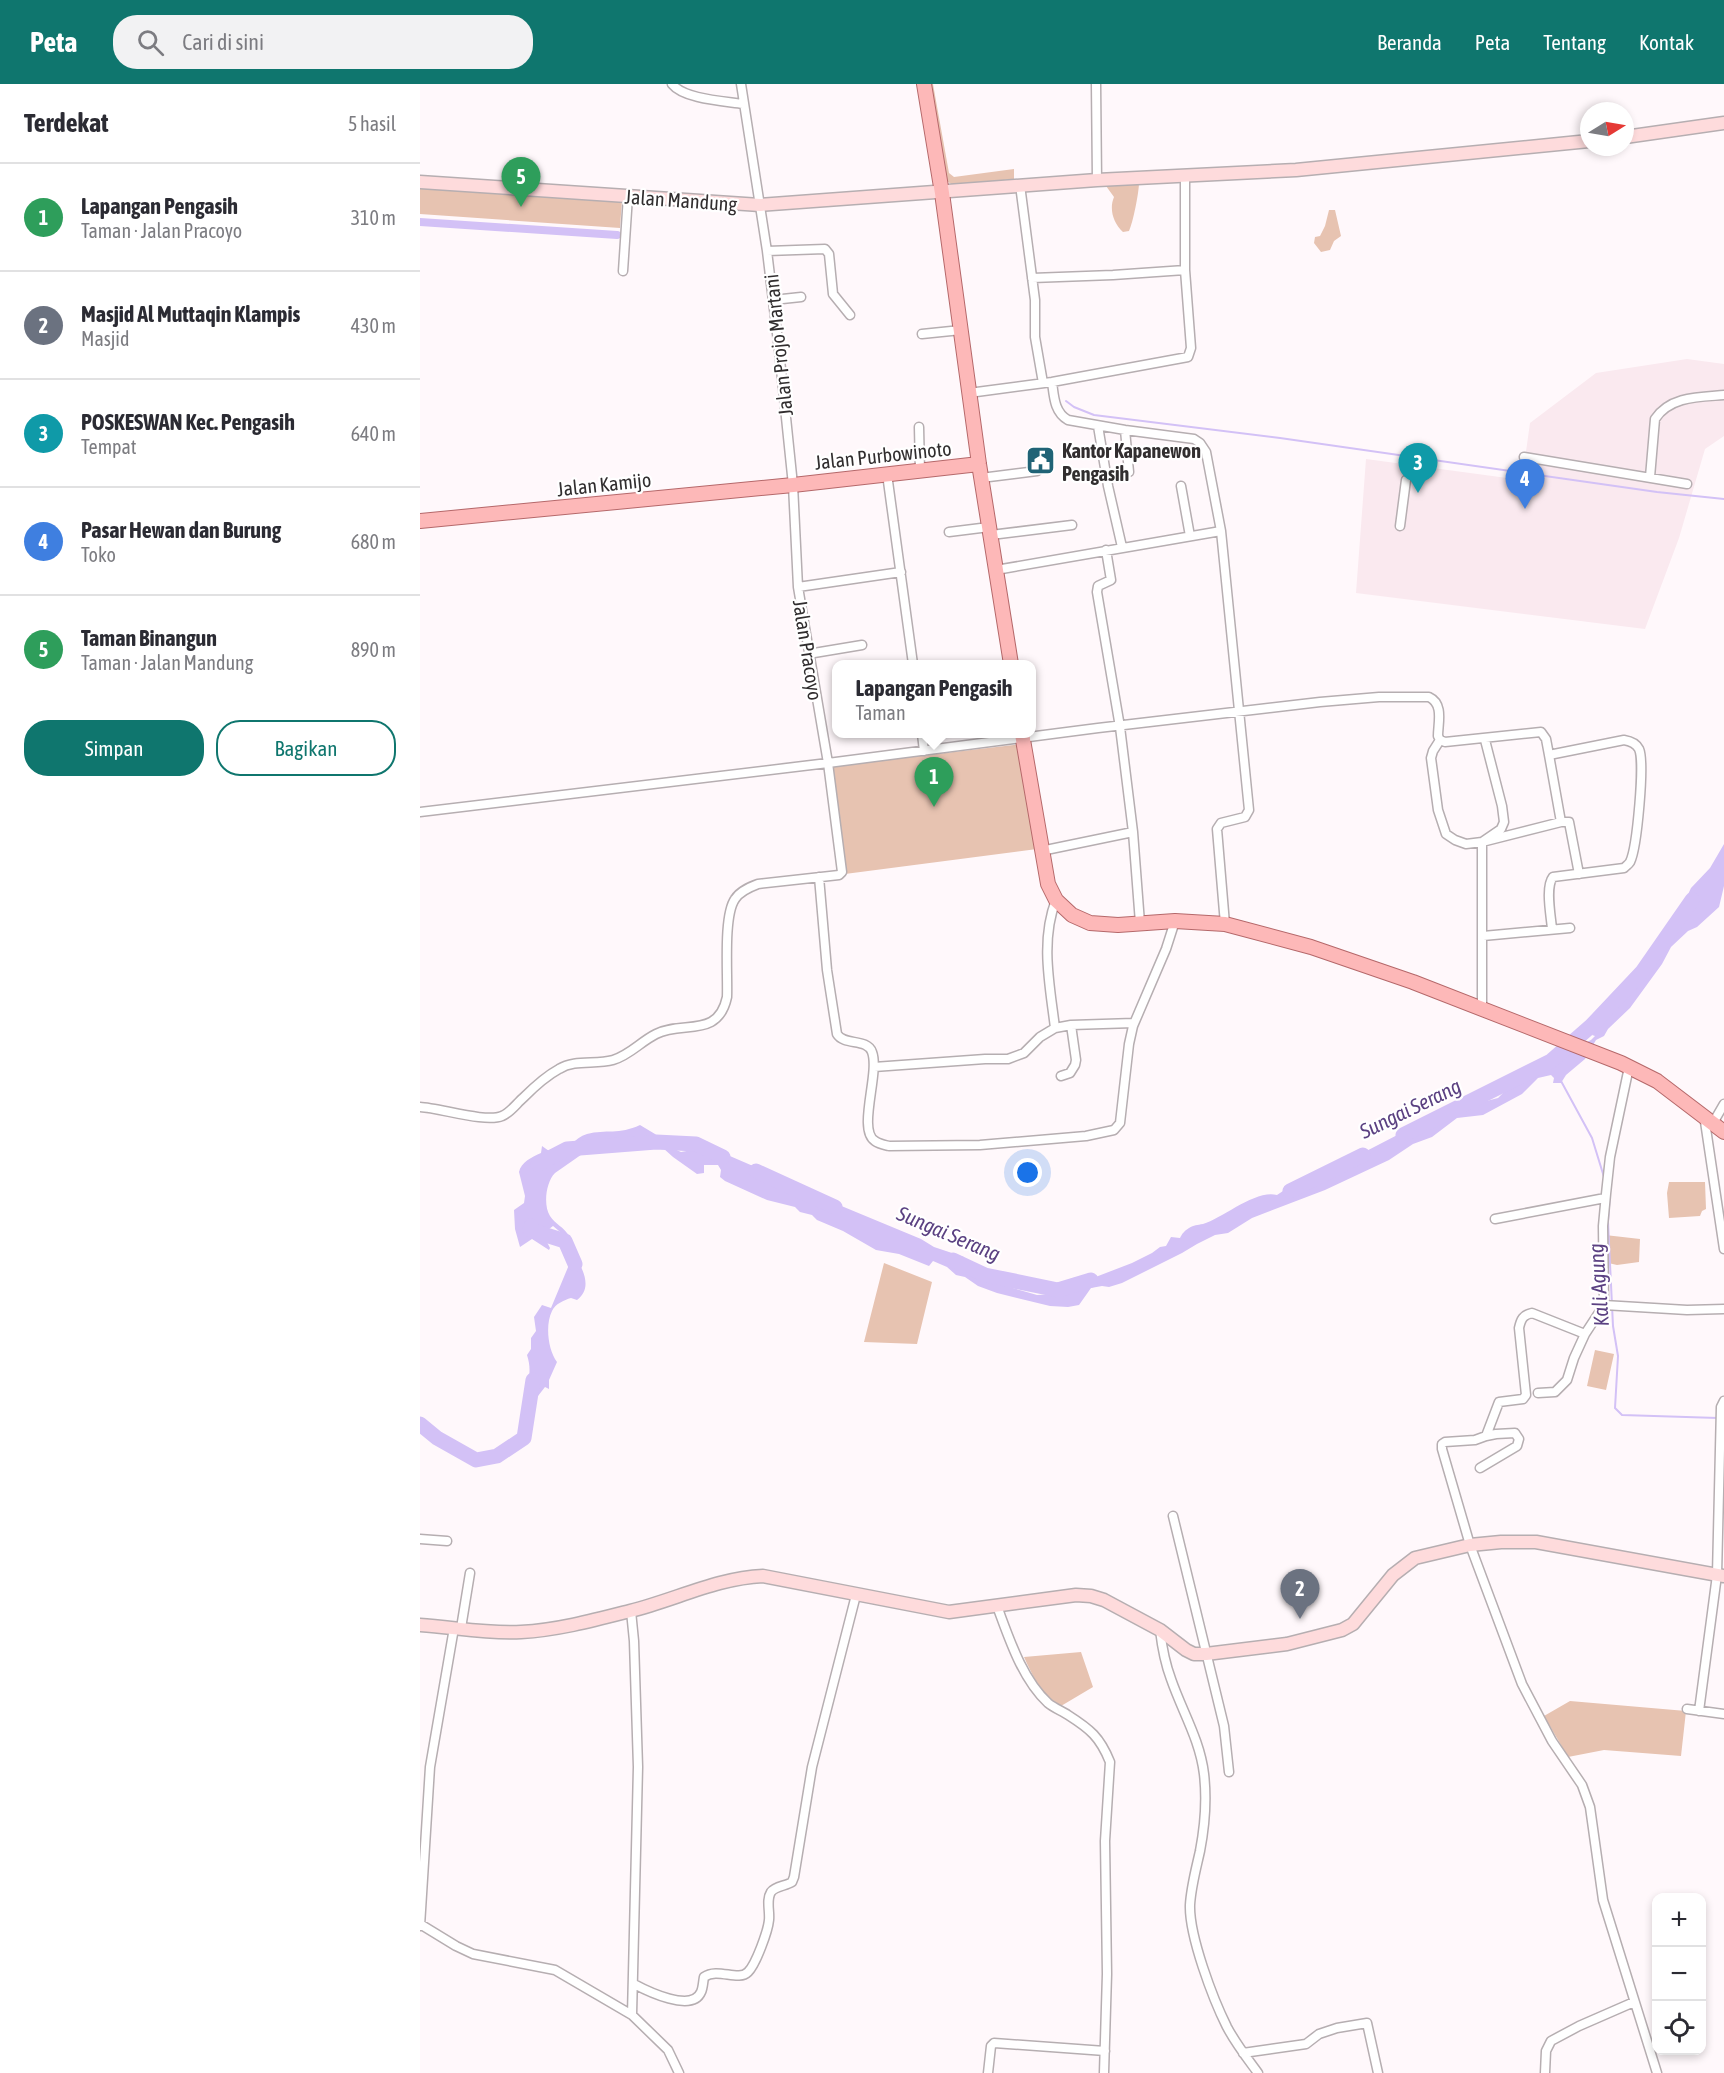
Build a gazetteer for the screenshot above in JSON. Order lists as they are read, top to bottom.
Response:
{
  "streets": {
    "main road": ["Jalan Purbowinoto", "Jalan Kamijo"],
    "street": ["Jalan Mandung", "Jalan Projo Martani", "Jalan Pracoyo"]
  },
  "crossings": [
    ["Jalan Mandung", "Jalan Projo Martani"],
    ["Jalan Projo Martani", "Jalan Purbowinoto"],
    ["Jalan Projo Martani", "Jalan Kamijo"],
    ["Jalan Projo Martani", "Jalan Pracoyo"],
    ["Jalan Purbowinoto", "Jalan Kamijo"],
    ["Jalan Purbowinoto", "Jalan Pracoyo"],
    ["Jalan Kamijo", "Jalan Pracoyo"]
  ],
  "water": ["Sungai Serang", "Kali Agung"],
  "places": {
    "public building": ["Kantor Kapanewon Pengasih"]
  },
  "north": "right",
  "page": {
    "header": "Peta",
    "search": "Cari di sini",
    "nav": [
      "Beranda",
      "Peta",
      "Tentang",
      "Kontak"
    ],
    "heading": ["Terdekat", "5 hasil"],
    "pins": [
      "5",
      "3",
      "4",
      "1",
      "2"
    ],
    "list": [
      {
        "mark": "1",
        "name": "Lapangan Pengasih",
        "note": "Taman · Jalan Pracoyo",
        "value": "310 m"
      },
      {
        "mark": "2",
        "name": "Masjid Al Muttaqin Klampis",
        "note": "Masjid",
        "value": "430 m"
      },
      {
        "mark": "3",
        "name": "POSKESWAN Kec. Pengasih",
        "note": "Tempat",
        "value": "640 m"
      },
      {
        "mark": "4",
        "name": "Pasar Hewan dan Burung",
        "note": "Toko",
        "value": "680 m"
      },
      {
        "mark": "5",
        "name": "Taman Binangun",
        "note": "Taman · Jalan Mandung",
        "value": "890 m"
      }
    ],
    "popup": ["Lapangan Pengasih", "Taman"],
    "buttons": ["Simpan", "Bagikan"],
    "map_buttons": ["+", "−"]
  }
}
